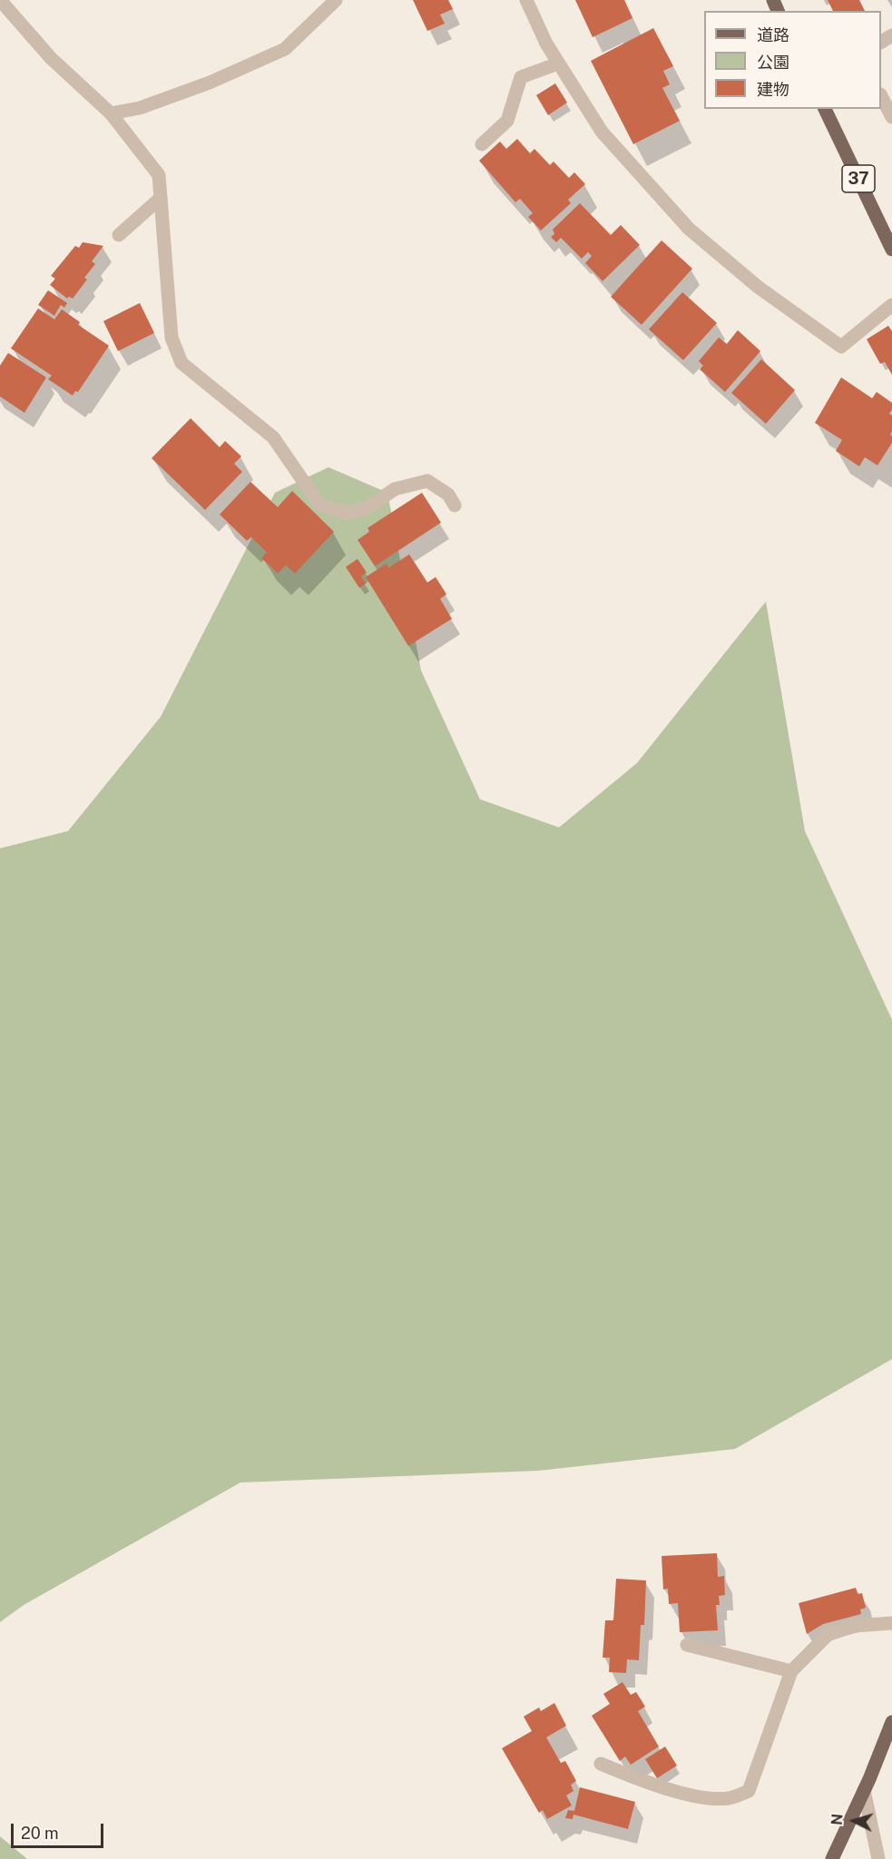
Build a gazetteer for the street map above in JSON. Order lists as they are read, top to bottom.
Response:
{
  "streets": {
    "main road": ["37"]
  },
  "legend": ["道路", "公園", "建物"],
  "scale_bar": "20 m",
  "north": "left"
}
